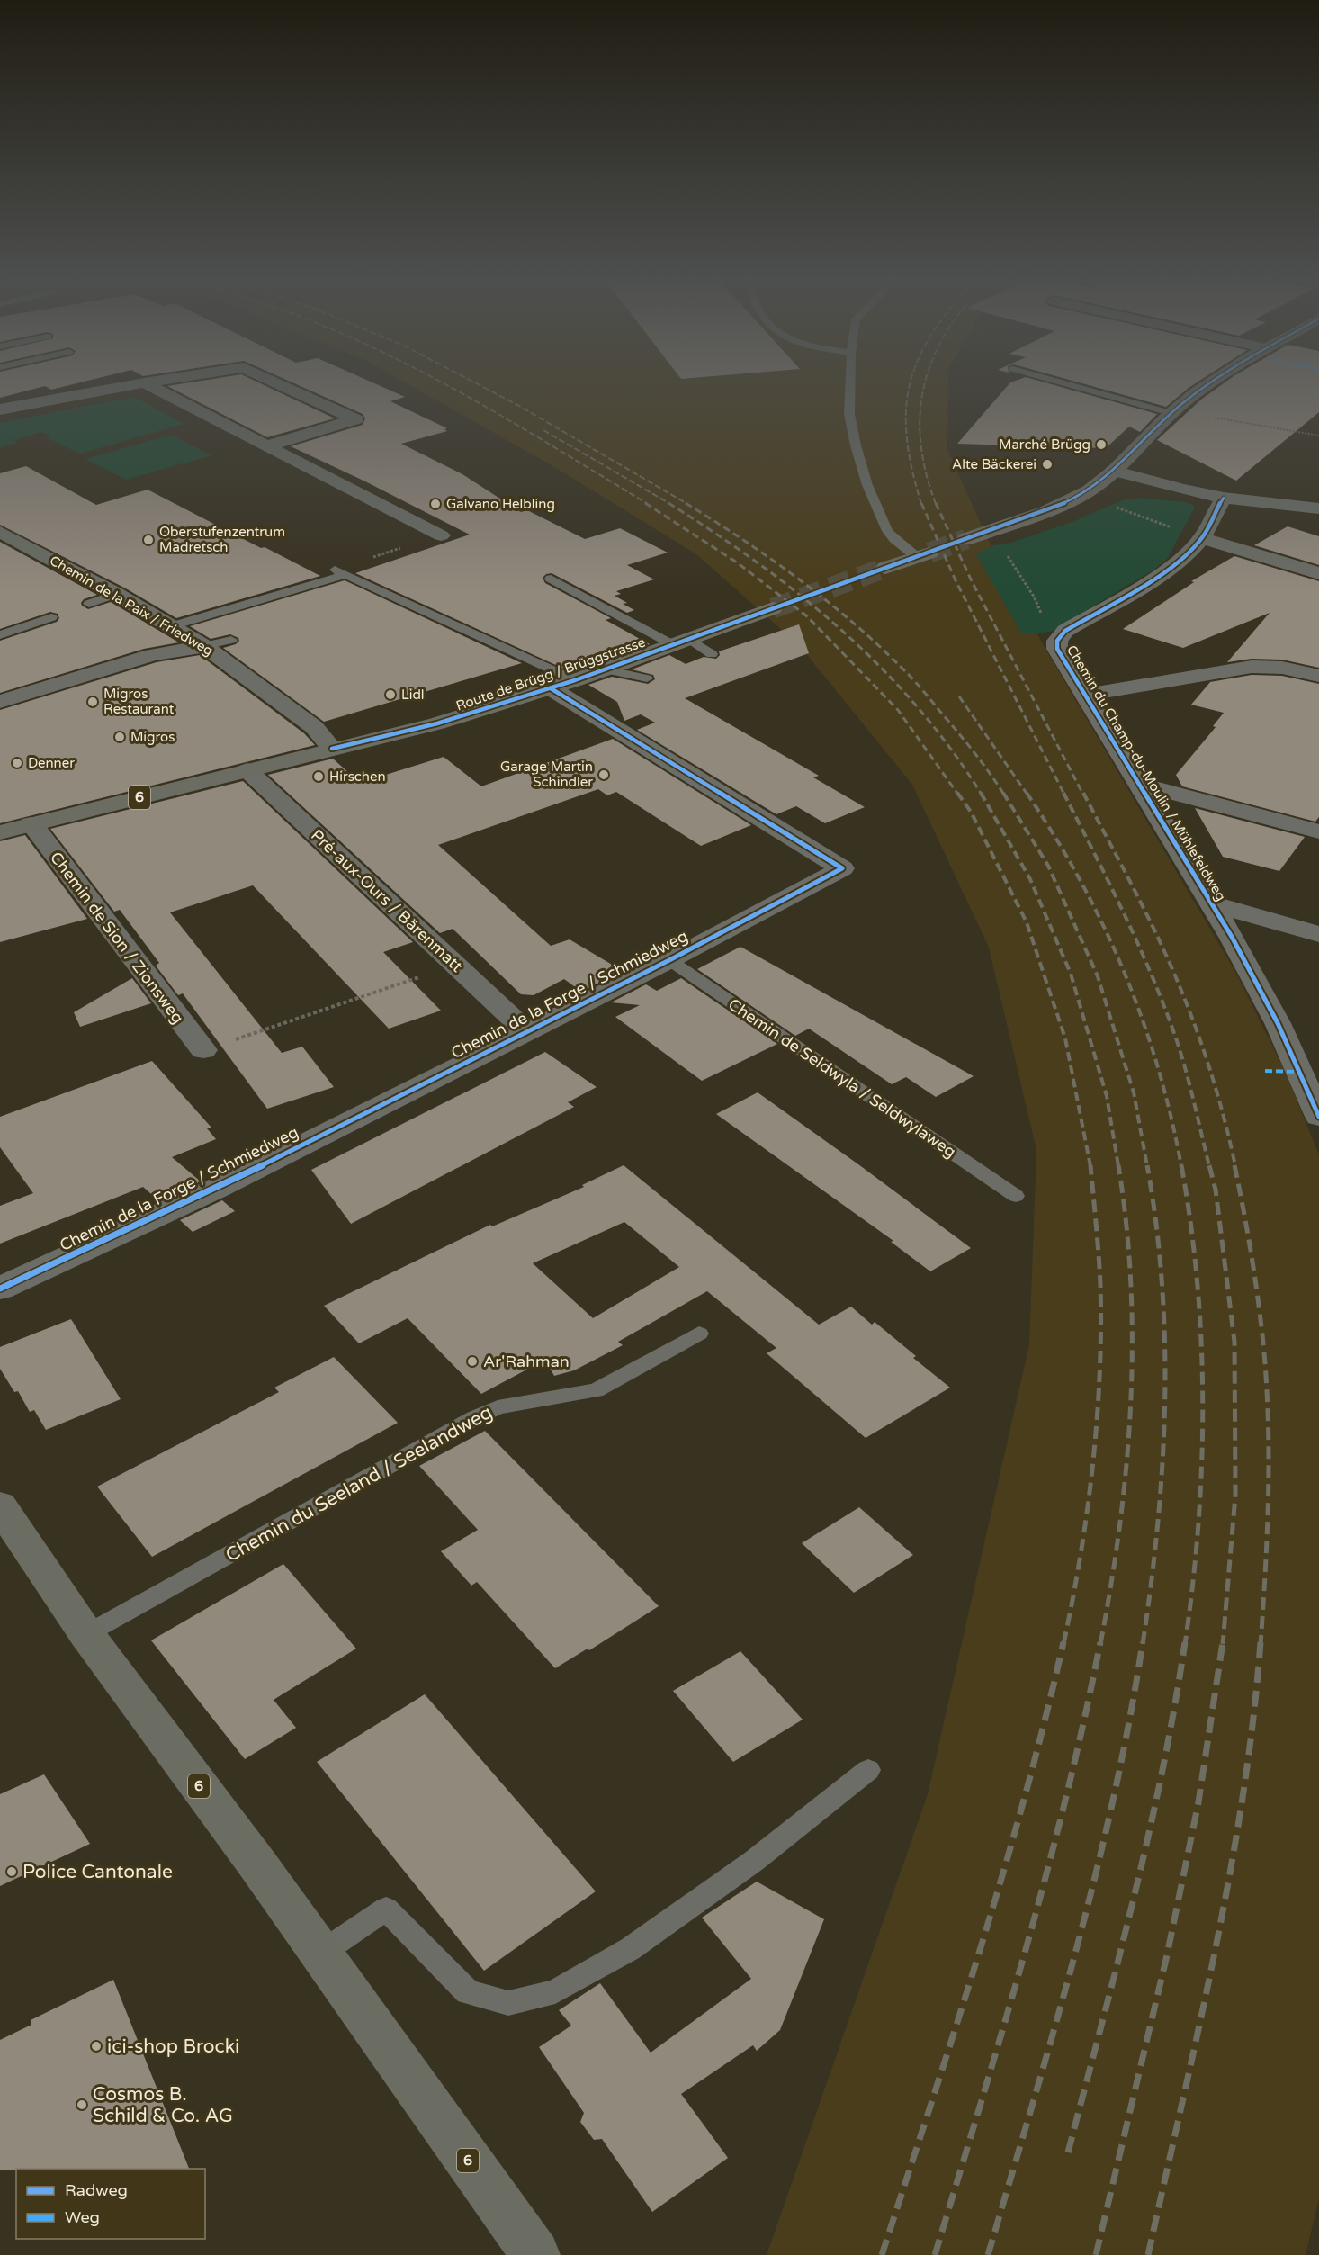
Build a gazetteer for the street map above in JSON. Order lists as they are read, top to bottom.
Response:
{
  "streets": {
    "main road": ["Route de Brügg / Brüggstrasse", "6"],
    "street": [
      "Chemin de la Paix / Friedweg",
      "Chemin du Champ-du-Moulin / Mühlefeldweg",
      "Pré-aux-Ours / Bärenmatt",
      "Chemin de Sion / Zionsweg",
      "Chemin de la Forge / Schmiedweg"
    ],
    "lane": ["Chemin de Seldwyla / Seldwylaweg", "Chemin du Seeland / Seelandweg"]
  },
  "crossings": [
    ["Chemin de la Paix / Friedweg", "Route de Brügg / Brüggstrasse"],
    ["Route de Brügg / Brüggstrasse", "Pré-aux-Ours / Bärenmatt"],
    ["Route de Brügg / Brüggstrasse", "Chemin de Sion / Zionsweg"],
    ["Route de Brügg / Brüggstrasse", "Chemin de la Forge / Schmiedweg"],
    ["6", "Chemin du Seeland / Seelandweg"],
    ["Pré-aux-Ours / Bärenmatt", "Chemin de la Forge / Schmiedweg"],
    ["Chemin de la Forge / Schmiedweg", "Chemin de Seldwyla / Seldwylaweg"]
  ],
  "places": [
    "Marché Brügg",
    "Alte Bäckerei",
    "Galvano Helbling",
    "Oberstufenzentrum Madretsch",
    "Lidl",
    "Migros Restaurant",
    "Migros",
    "Denner",
    "Garage Martin Schindler",
    "Hirschen",
    "Ar'Rahman",
    "Police Cantonale",
    "ici-shop Brocki",
    "Cosmos B. Schild & Co. AG"
  ],
  "legend": ["Radweg", "Weg"]
}
